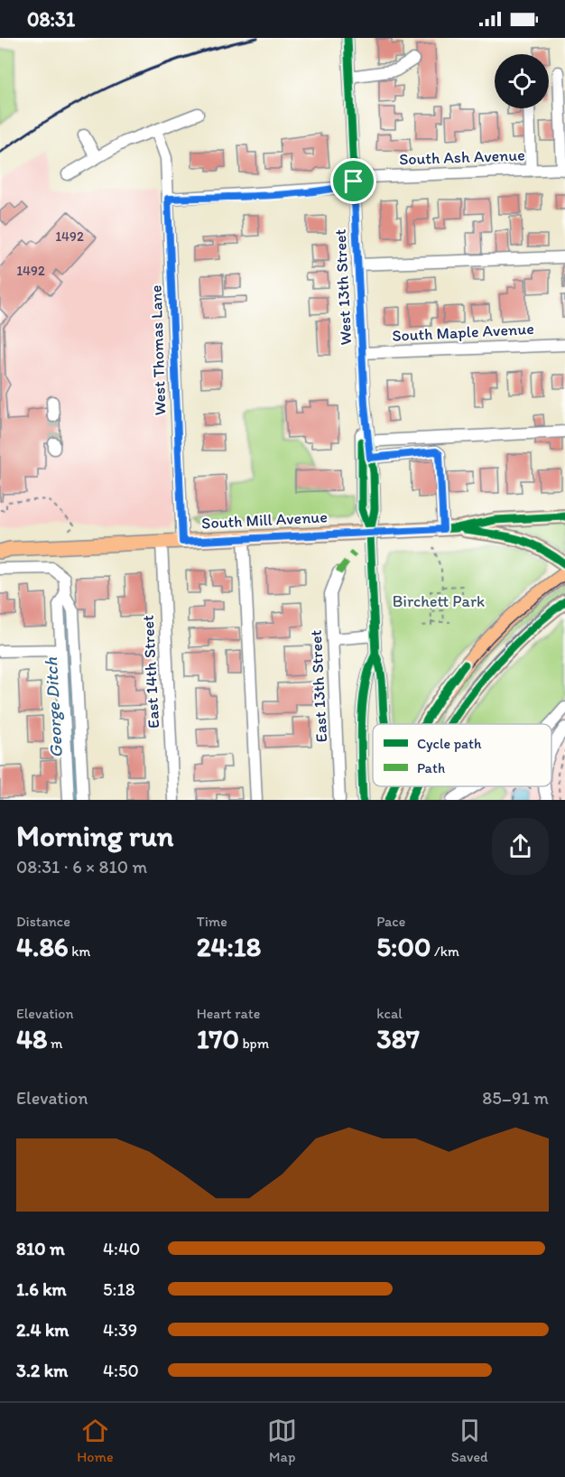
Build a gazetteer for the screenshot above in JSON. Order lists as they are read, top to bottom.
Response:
{
  "streets": {
    "main road": ["South Mill Avenue"],
    "street": [
      "South Ash Avenue",
      "West 13th Street",
      "South Maple Avenue",
      "West Thomas Lane",
      "East 14th Street",
      "East 13th Street"
    ]
  },
  "crossings": [
    ["South Ash Avenue", "West 13th Street"],
    ["South Ash Avenue", "West Thomas Lane"],
    ["West 13th Street", "South Maple Avenue"],
    ["West 13th Street", "South Mill Avenue"],
    ["West Thomas Lane", "South Mill Avenue"],
    ["South Mill Avenue", "East 14th Street"]
  ],
  "water": ["George Ditch"],
  "parks": ["Birchett Park"],
  "house_numbers": ["1492", "1492"],
  "legend": ["Cycle path", "Path"],
  "page": {
    "status": "08:31",
    "heading": ["Morning run", "08:31 · 6 × 810 m"],
    "stats": [
      ["Distance", "4.86 km"],
      ["Time", "24:18"],
      ["Pace", "5:00 /km"],
      ["Elevation", "48 m"],
      ["Heart rate", "170 bpm"],
      ["kcal", "387"]
    ],
    "chart": ["Elevation", "85–91 m"],
    "list": [
      {
        "name": "810 m",
        "note": "4:40"
      },
      {
        "name": "1.6 km",
        "note": "5:18"
      },
      {
        "name": "2.4 km",
        "note": "4:39"
      },
      {
        "name": "3.2 km",
        "note": "4:50"
      }
    ],
    "tabs": ["Home", "Map", "Saved"]
  }
}
